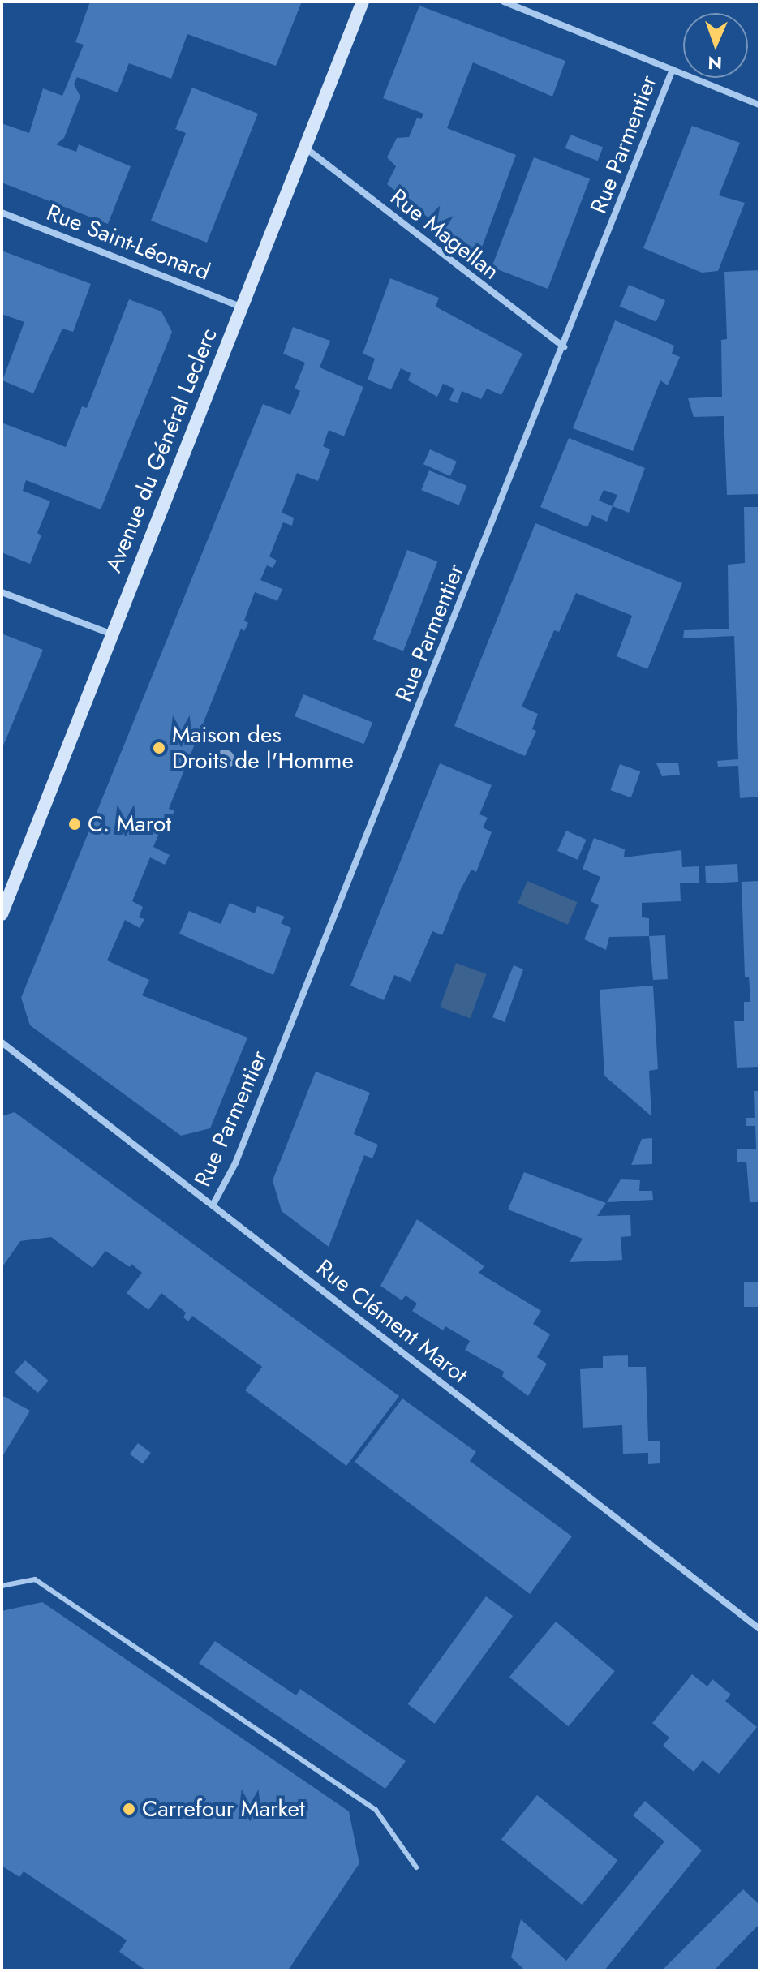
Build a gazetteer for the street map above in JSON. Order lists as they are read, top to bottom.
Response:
{
  "streets": {
    "main road": ["Avenue du Général Leclerc"],
    "street": [
      "Rue Parmentier",
      "Rue Magellan",
      "Rue Saint-Léonard",
      "Rue Clément Marot"
    ]
  },
  "crossings": [
    ["Rue Parmentier", "Rue Magellan"],
    ["Rue Parmentier", "Rue Clément Marot"],
    ["Rue Magellan", "Avenue du Général Leclerc"],
    ["Rue Saint-Léonard", "Avenue du Général Leclerc"]
  ],
  "places": ["Maison des Droits de l'Homme", "C. Marot", "Carrefour Market"],
  "north": "bottom"
}
